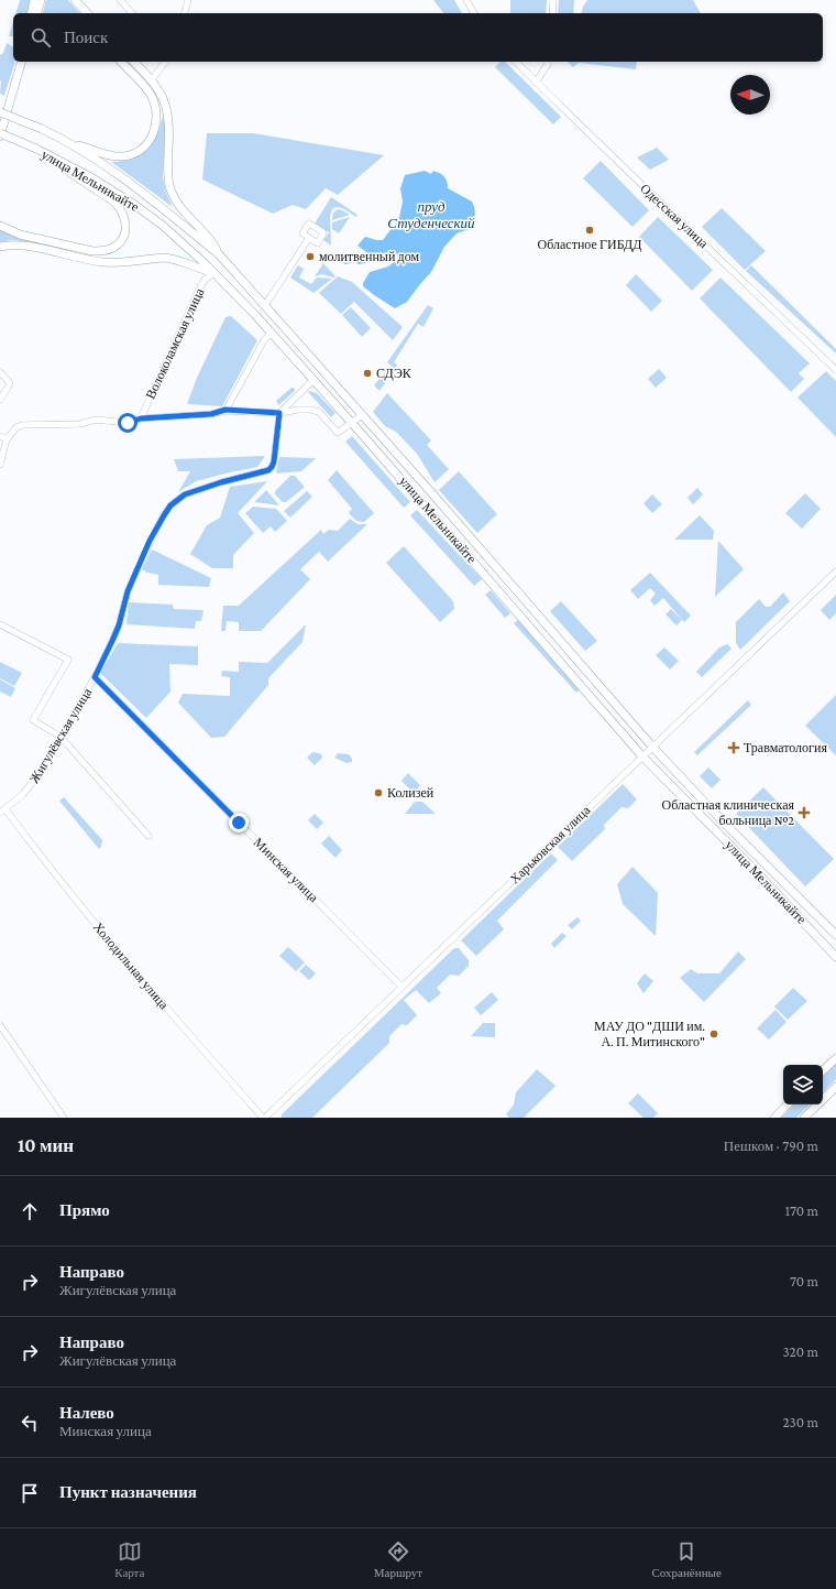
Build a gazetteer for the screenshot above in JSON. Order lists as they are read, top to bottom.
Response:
{
  "streets": {
    "main road": ["улица Мельникайте"],
    "street": [
      "Одесская улица",
      "Волоколамская улица",
      "Жигулёвская улица",
      "Харьковская улица",
      "Минская улица",
      "Холодильная улица"
    ]
  },
  "crossings": [
    ["улица Мельникайте", "Волоколамская улица"],
    ["улица Мельникайте", "Харьковская улица"],
    ["Жигулёвская улица", "Минская улица"],
    ["Жигулёвская улица", "Холодильная улица"],
    ["Харьковская улица", "Минская улица"],
    ["Харьковская улица", "Холодильная улица"]
  ],
  "water": ["пруд Студенческий"],
  "places": {
    "other": [
      "Областное ГИБДД",
      "молитвенный дом",
      "СДЭК",
      "Колизей",
      "МАУ ДО \"ДШИ им. А. П. Митинского\""
    ],
    "health": ["Травматология", "Областная клиническая больница №2"]
  },
  "north": "left",
  "page": {
    "search": "Поиск",
    "heading": ["10 мин", "Пешком · 790 m"],
    "list": [
      ["Прямо", "170 m"],
      ["Направо", "Жигулёвская улица", "70 m"],
      ["Направо", "Жигулёвская улица", "320 m"],
      ["Налево", "Минская улица", "230 m"],
      "Пункт назначения"
    ],
    "nav": ["Карта", "Маршрут", "Сохранённые"]
  }
}
